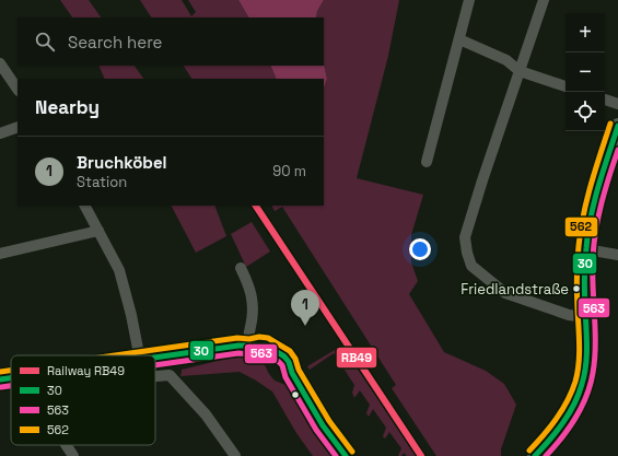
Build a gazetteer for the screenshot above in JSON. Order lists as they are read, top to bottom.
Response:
{
  "places": ["Friedlandstraße"],
  "lines": [
    "transit line 562",
    "transit line 30",
    "transit line 563",
    "rail line RB49"
  ],
  "legend": [
    "Railway RB49",
    "30",
    "563",
    "562"
  ],
  "page": {
    "map_buttons": ["+", "−"],
    "search": "Search here",
    "heading": "Nearby",
    "list": [
      {
        "mark": "1",
        "name": "Bruchköbel",
        "note": "Station",
        "value": "90 m"
      }
    ],
    "pins": "1"
  }
}
